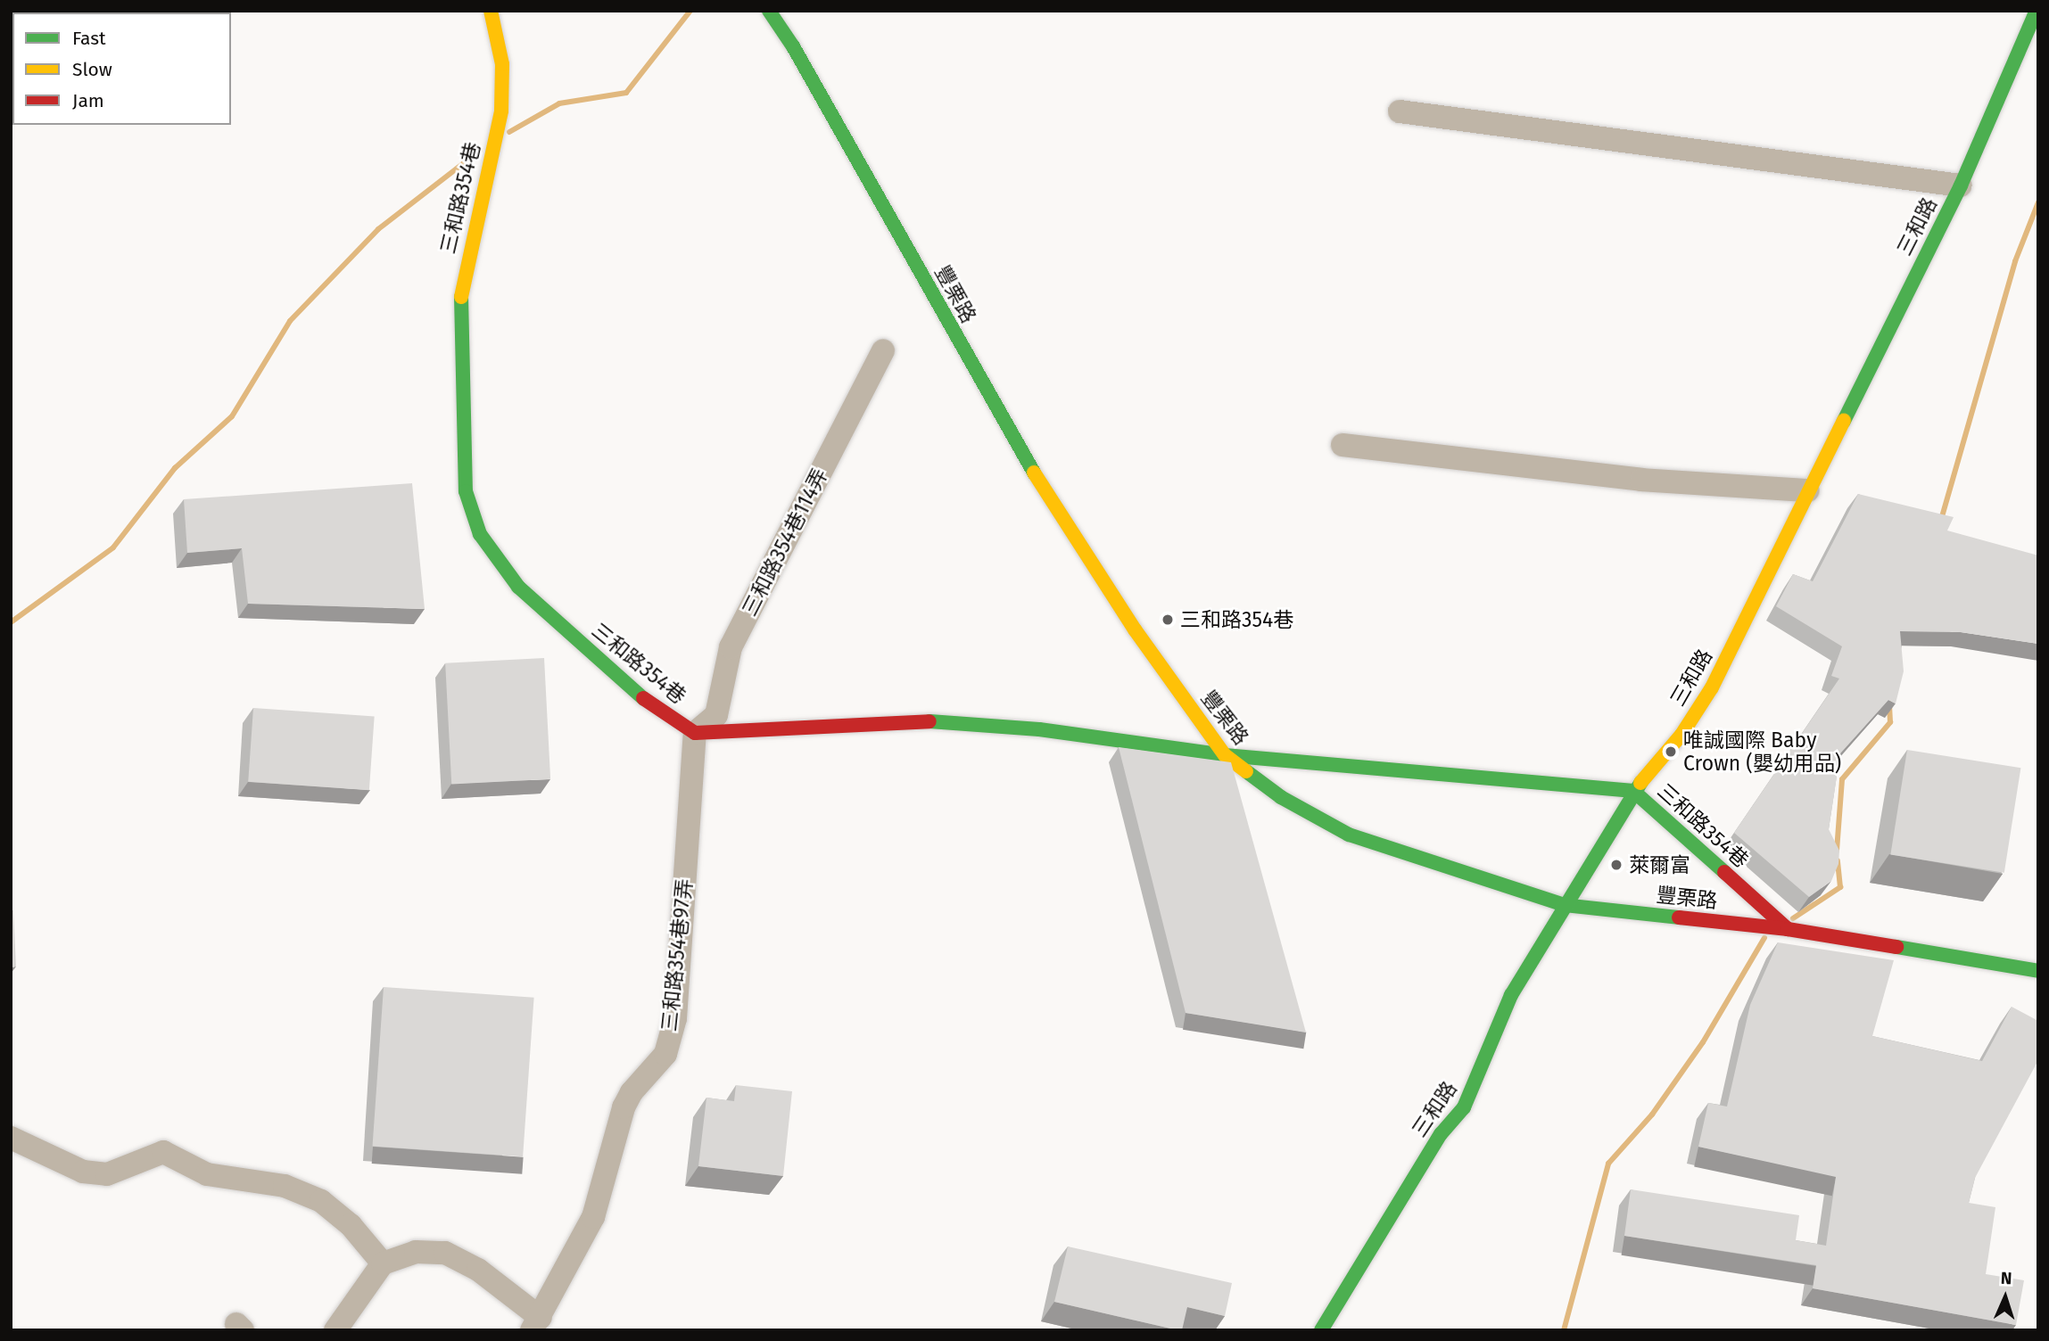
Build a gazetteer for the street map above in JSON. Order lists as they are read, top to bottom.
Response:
{
  "streets": {
    "street": [
      "三和路354巷",
      "三和路",
      "豐栗路",
      "三和路354巷114弄",
      "三和路354巷97弄"
    ]
  },
  "crossings": [
    ["三和路354巷", "三和路"],
    ["三和路354巷", "豐栗路"],
    ["三和路354巷", "三和路354巷114弄"],
    ["三和路354巷", "三和路354巷97弄"],
    ["三和路", "豐栗路"],
    ["三和路354巷114弄", "三和路354巷97弄"]
  ],
  "places": ["三和路354巷", "唯誠國際 Baby Crown (嬰幼用品)", "萊爾富"],
  "legend": ["Fast", "Slow", "Jam"],
  "north": "top"
}
